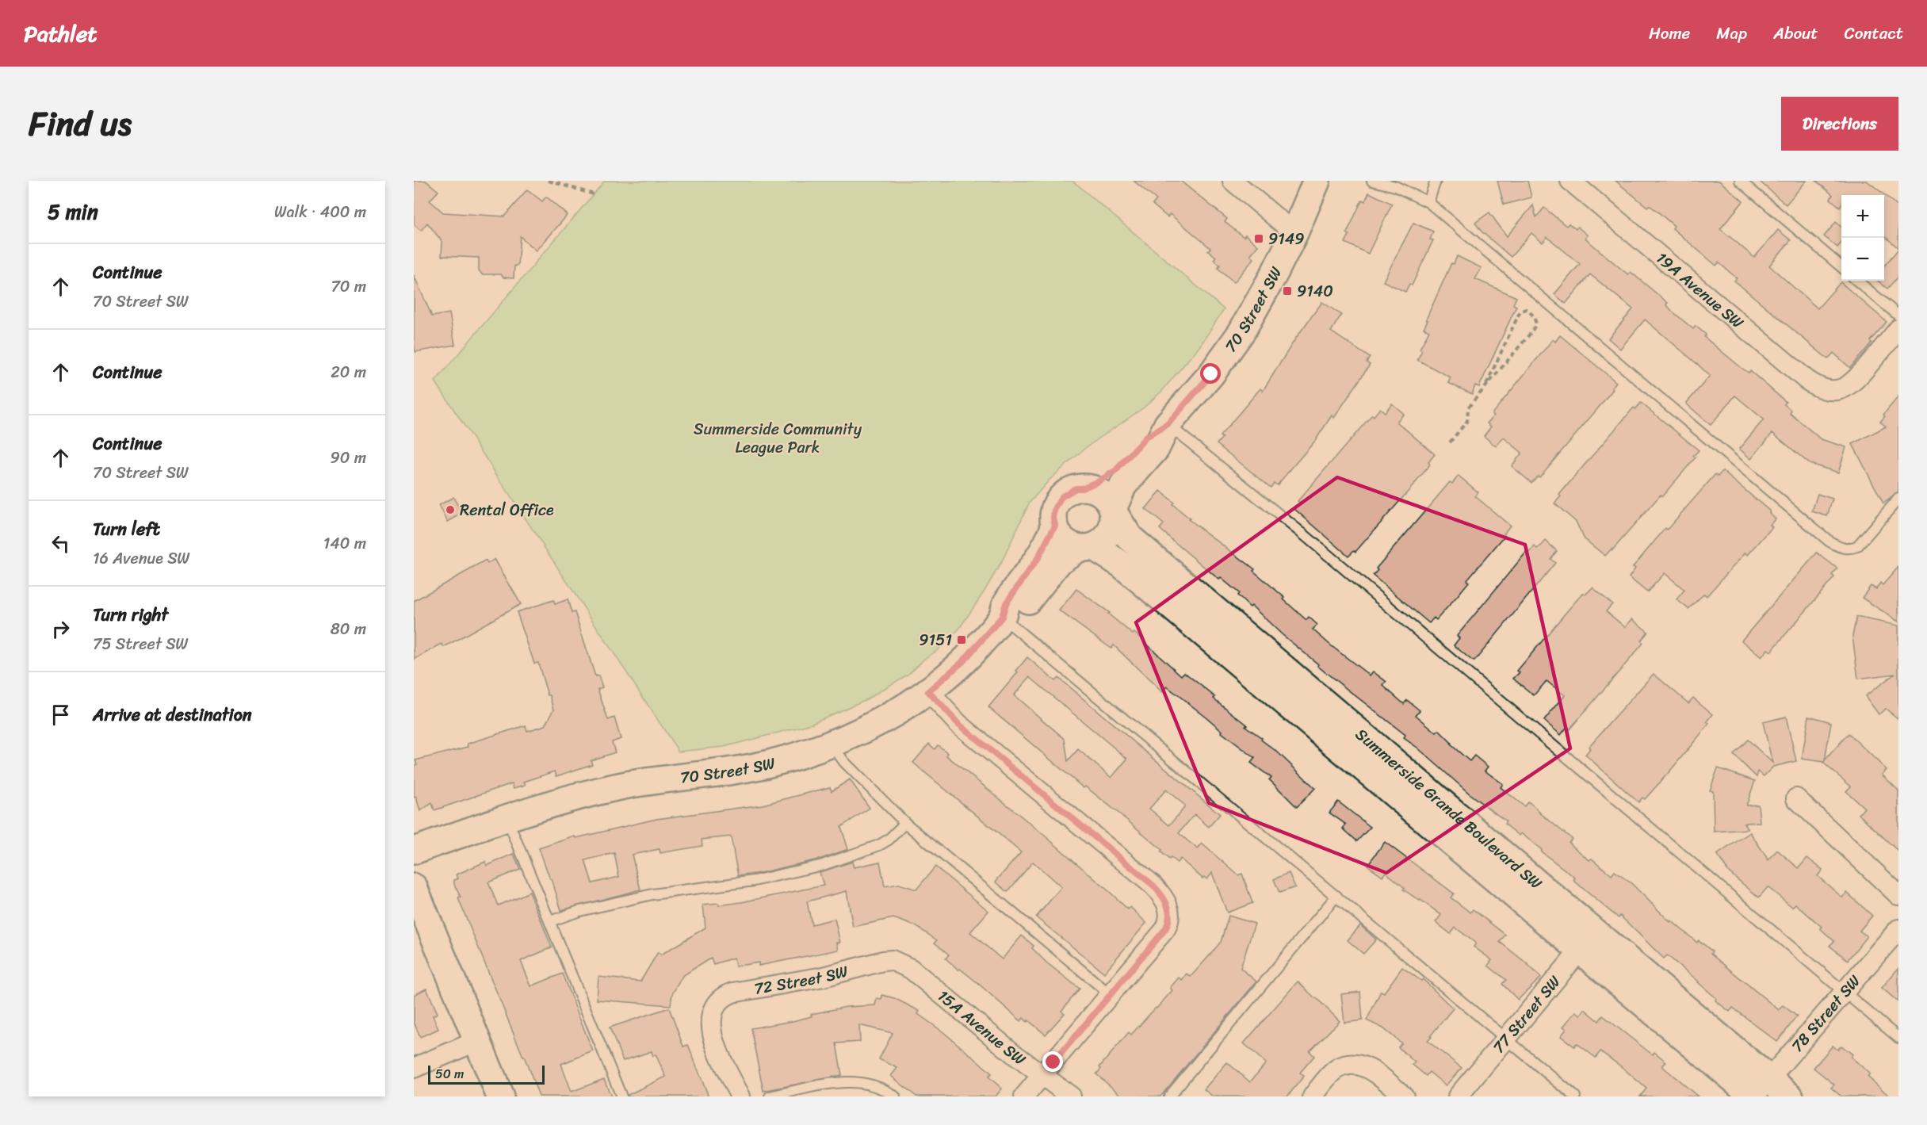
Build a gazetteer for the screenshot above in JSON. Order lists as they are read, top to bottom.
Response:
{
  "streets": {
    "street": [
      "19A Avenue SW",
      "70 Street SW",
      "Summerside Grande Boulevard SW",
      "72 Street SW",
      "78 Street SW",
      "77 Street SW",
      "15A Avenue SW"
    ]
  },
  "crossings": [
    ["70 Street SW", "Summerside Grande Boulevard SW"],
    ["Summerside Grande Boulevard SW", "78 Street SW"],
    ["Summerside Grande Boulevard SW", "77 Street SW"],
    ["72 Street SW", "15A Avenue SW"]
  ],
  "parks": ["Summerside Community League Park"],
  "places": {
    "transit": ["9149", "9140", "9151"],
    "other": ["Rental Office"]
  },
  "scale_bar": "50 m",
  "page": {
    "header": "Pathlet",
    "nav": [
      "Home",
      "Map",
      "About",
      "Contact"
    ],
    "title": "Find us",
    "buttons": "Directions",
    "heading": ["5 min", "Walk · 400 m"],
    "map_buttons": ["+", "−"],
    "list": [
      ["Continue", "70 Street SW", "70 m"],
      ["Continue", "20 m"],
      ["Continue", "70 Street SW", "90 m"],
      ["Turn left", "16 Avenue SW", "140 m"],
      ["Turn right", "75 Street SW", "80 m"],
      "Arrive at destination"
    ],
    "scale": "50 m"
  }
}
